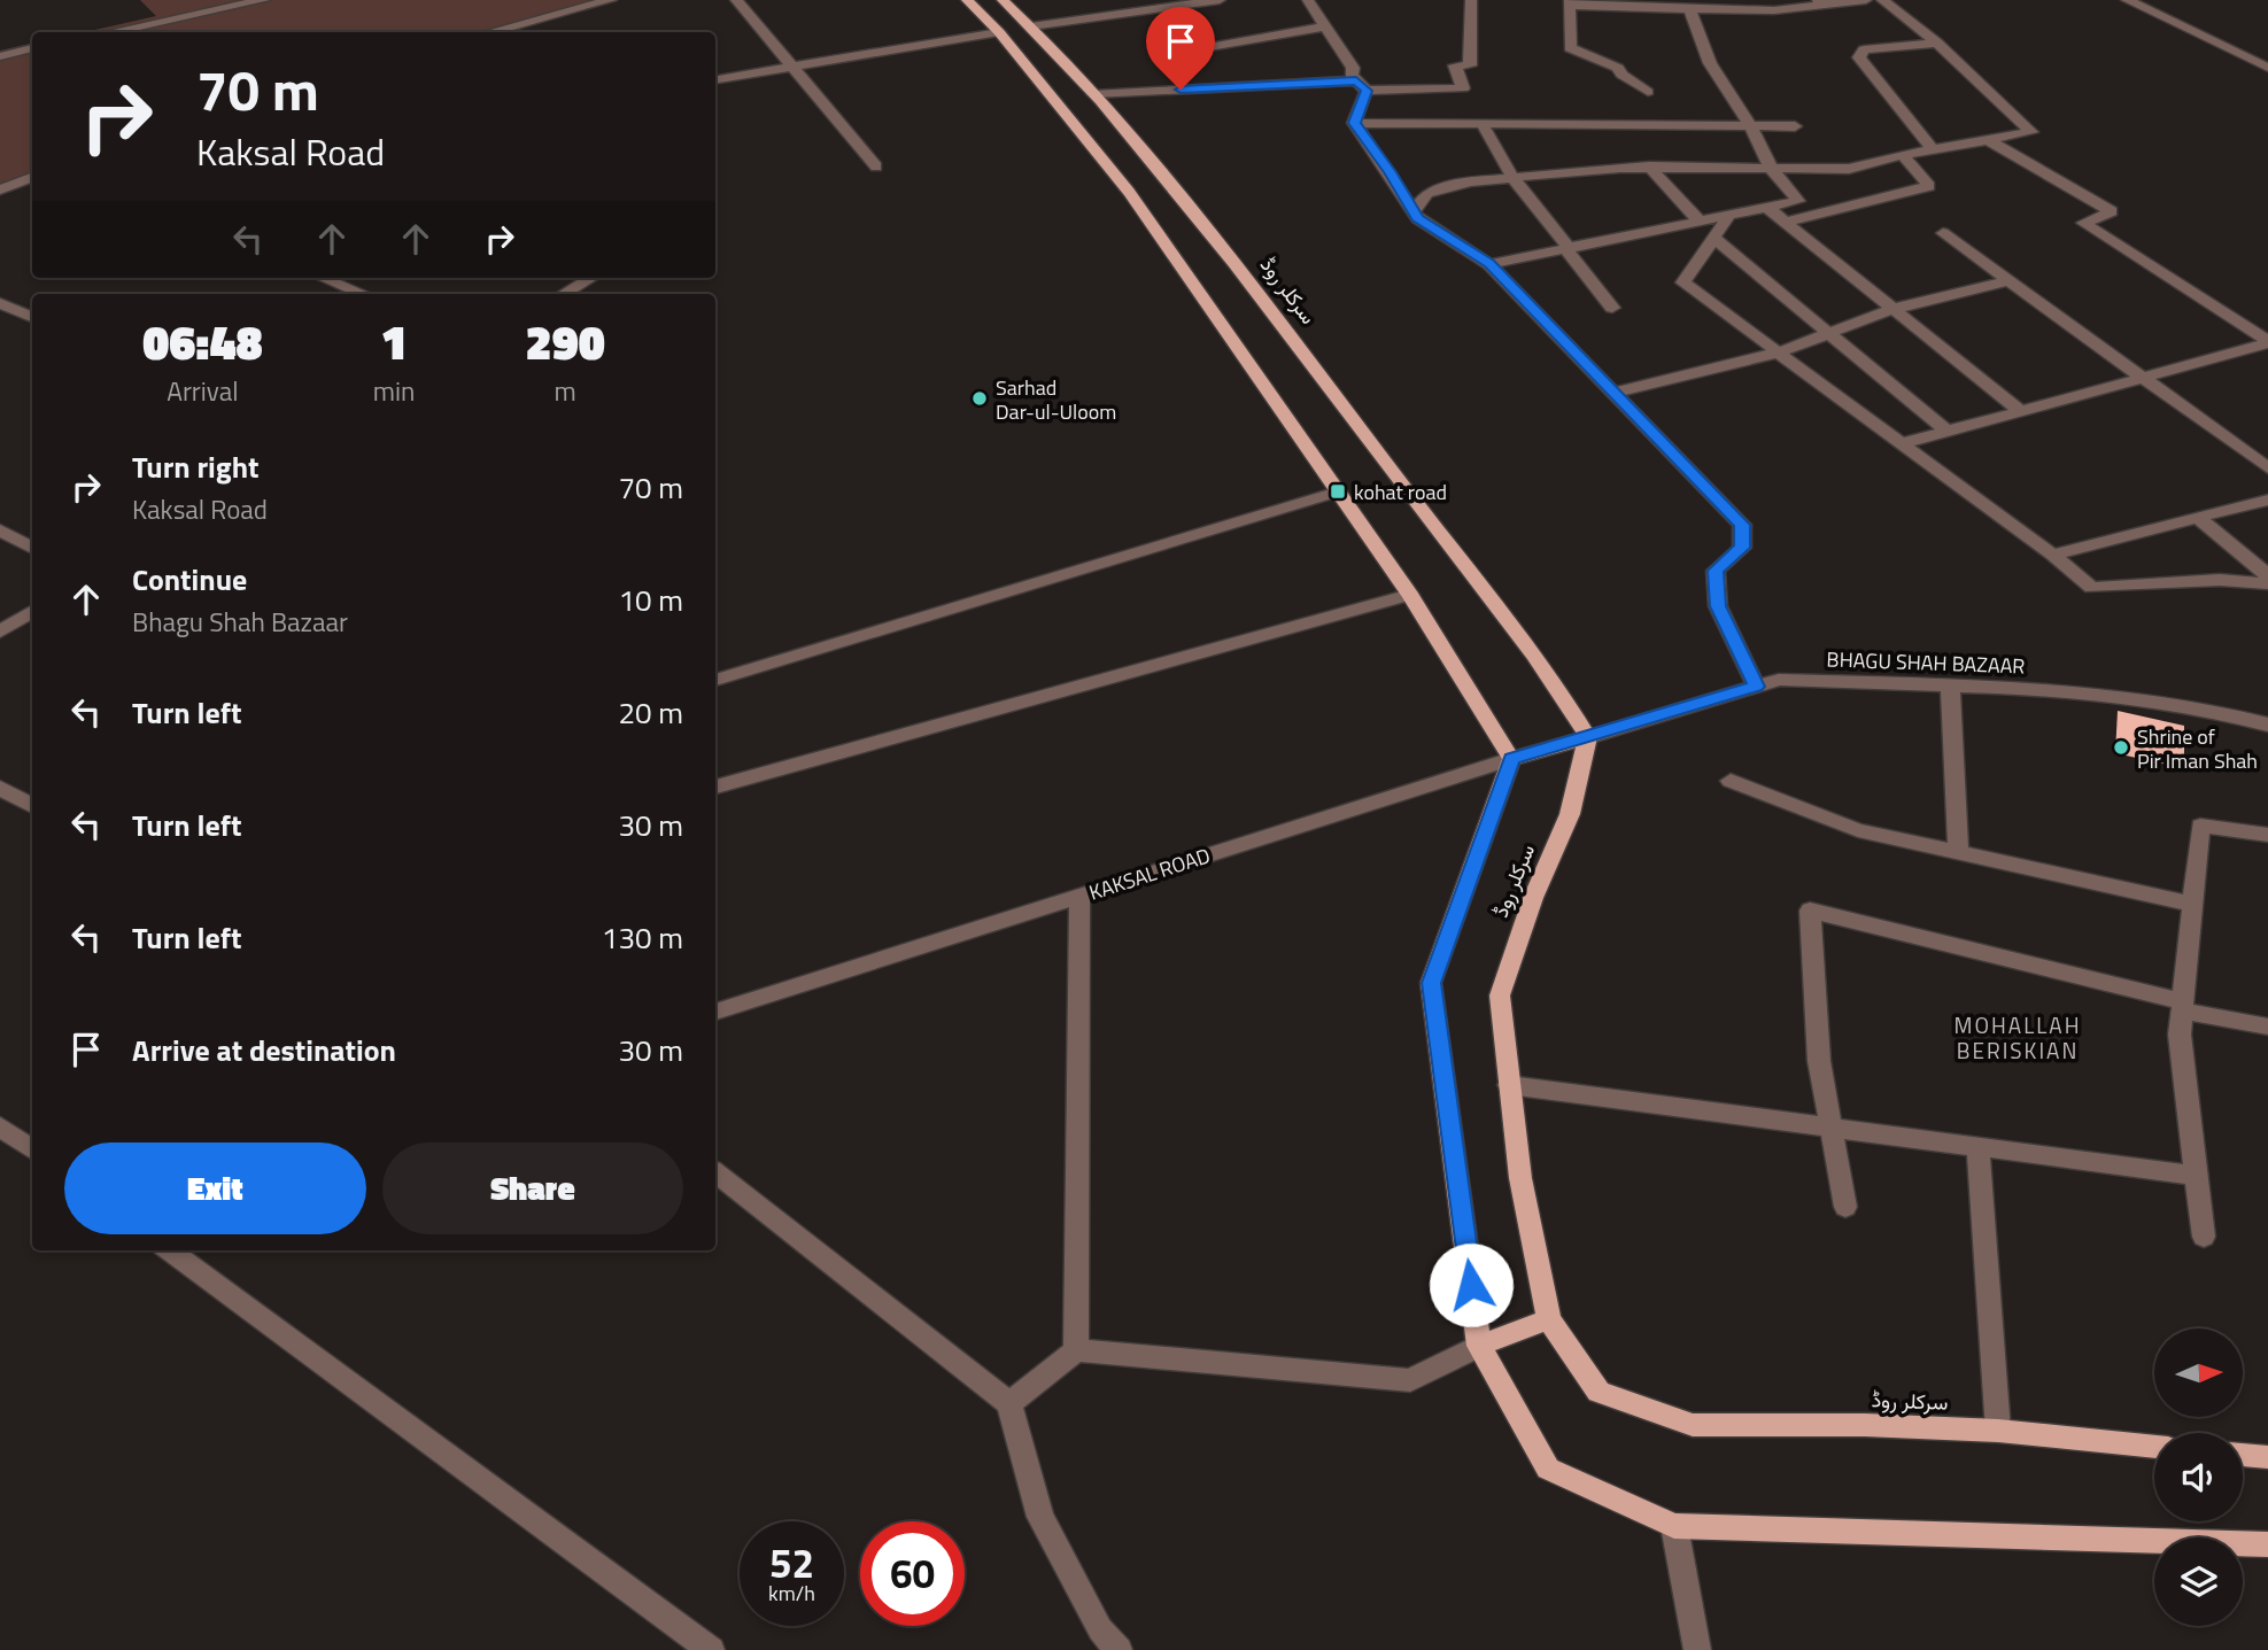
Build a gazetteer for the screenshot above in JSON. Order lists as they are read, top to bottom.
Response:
{
  "streets": {
    "main road": ["سرکلر روڈ", "KAKSAL ROAD"],
    "street": ["BHAGU SHAH BAZAAR"]
  },
  "crossings": [
    ["سرکلر روڈ", "BHAGU SHAH BAZAAR"],
    ["سرکلر روڈ", "KAKSAL ROAD"],
    ["BHAGU SHAH BAZAAR", "KAKSAL ROAD"]
  ],
  "districts": ["MOHALLAH BERISKIAN"],
  "places": {
    "other": ["Sarhad Dar-ul-Uloom", "Shrine of Pir Iman Shah"],
    "transit": ["kohat road"]
  },
  "north": "right",
  "page": {
    "turn": ["70 m", "Kaksal Road"],
    "eta": [
      "06:48",
      "Arrival",
      "1",
      "min",
      "290",
      "m"
    ],
    "list": [
      {
        "name": "Turn right",
        "note": "Kaksal Road",
        "value": "70 m"
      },
      {
        "name": "Continue",
        "note": "Bhagu Shah Bazaar",
        "value": "10 m"
      },
      {
        "name": "Turn left",
        "value": "20 m"
      },
      {
        "name": "Turn left",
        "value": "30 m"
      },
      {
        "name": "Turn left",
        "value": "130 m"
      },
      {
        "name": "Arrive at destination",
        "value": "30 m"
      }
    ],
    "buttons": ["Exit", "Share"],
    "speed": "52 km/h",
    "limit": "60"
  }
}
